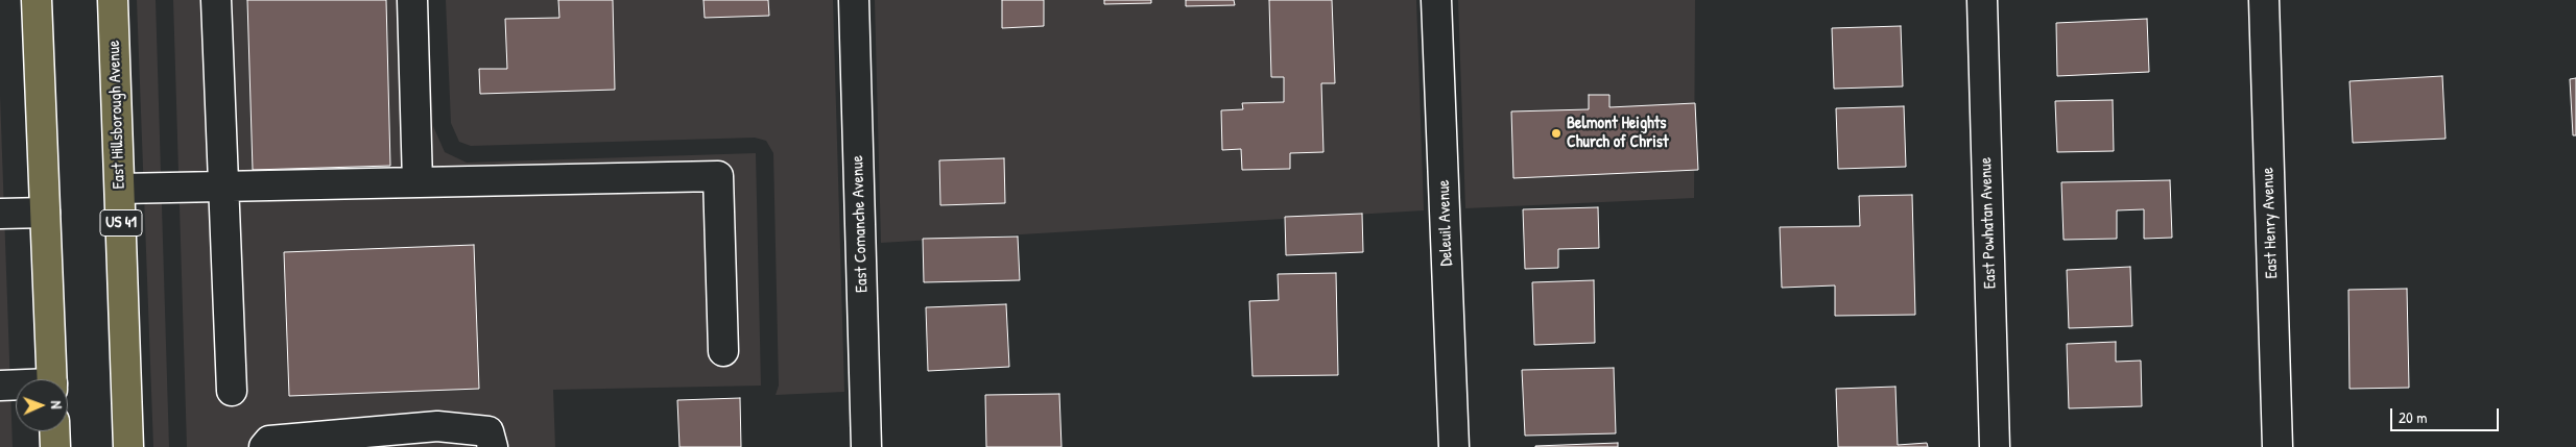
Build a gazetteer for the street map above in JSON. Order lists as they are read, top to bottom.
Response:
{
  "streets": {
    "main road": ["East Hillsborough Avenue", "US 41"],
    "street": [
      "Deleuil Avenue",
      "East Powhatan Avenue",
      "East Henry Avenue",
      "East Comanche Avenue"
    ]
  },
  "places": ["Belmont Heights Church of Christ"],
  "scale_bar": "20 m",
  "north": "right"
}
